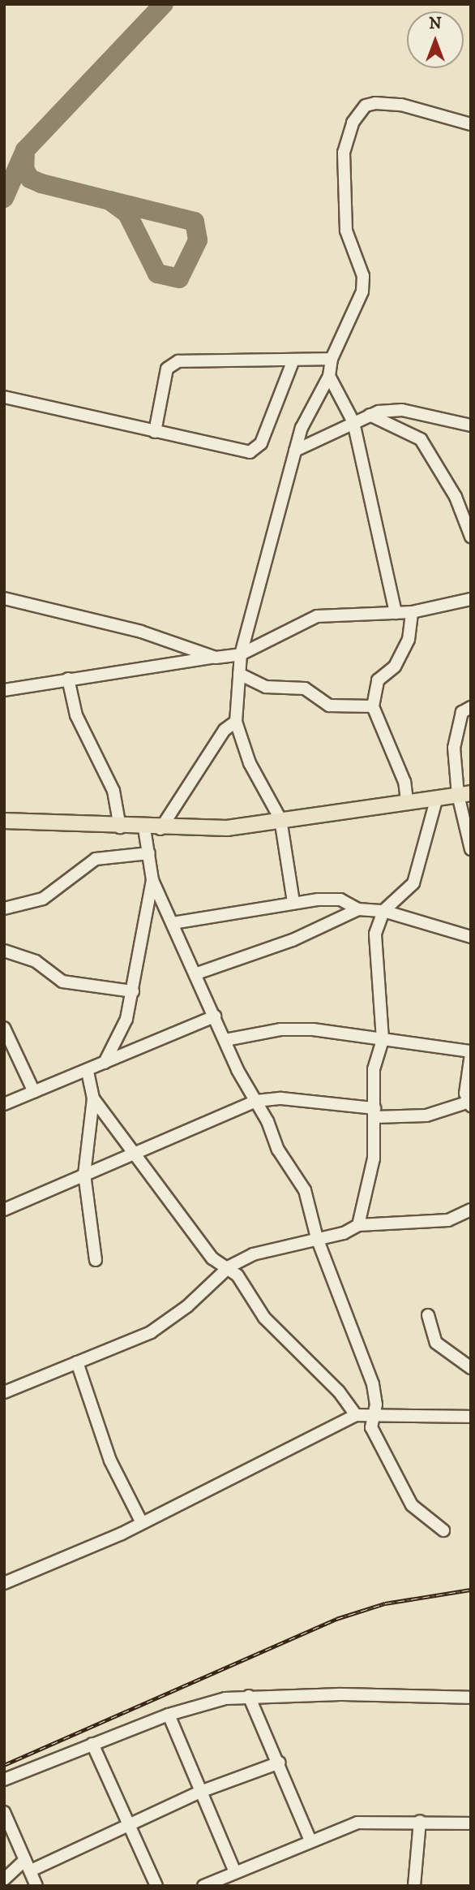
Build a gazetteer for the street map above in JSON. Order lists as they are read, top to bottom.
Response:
{
  "north": "top"
}
